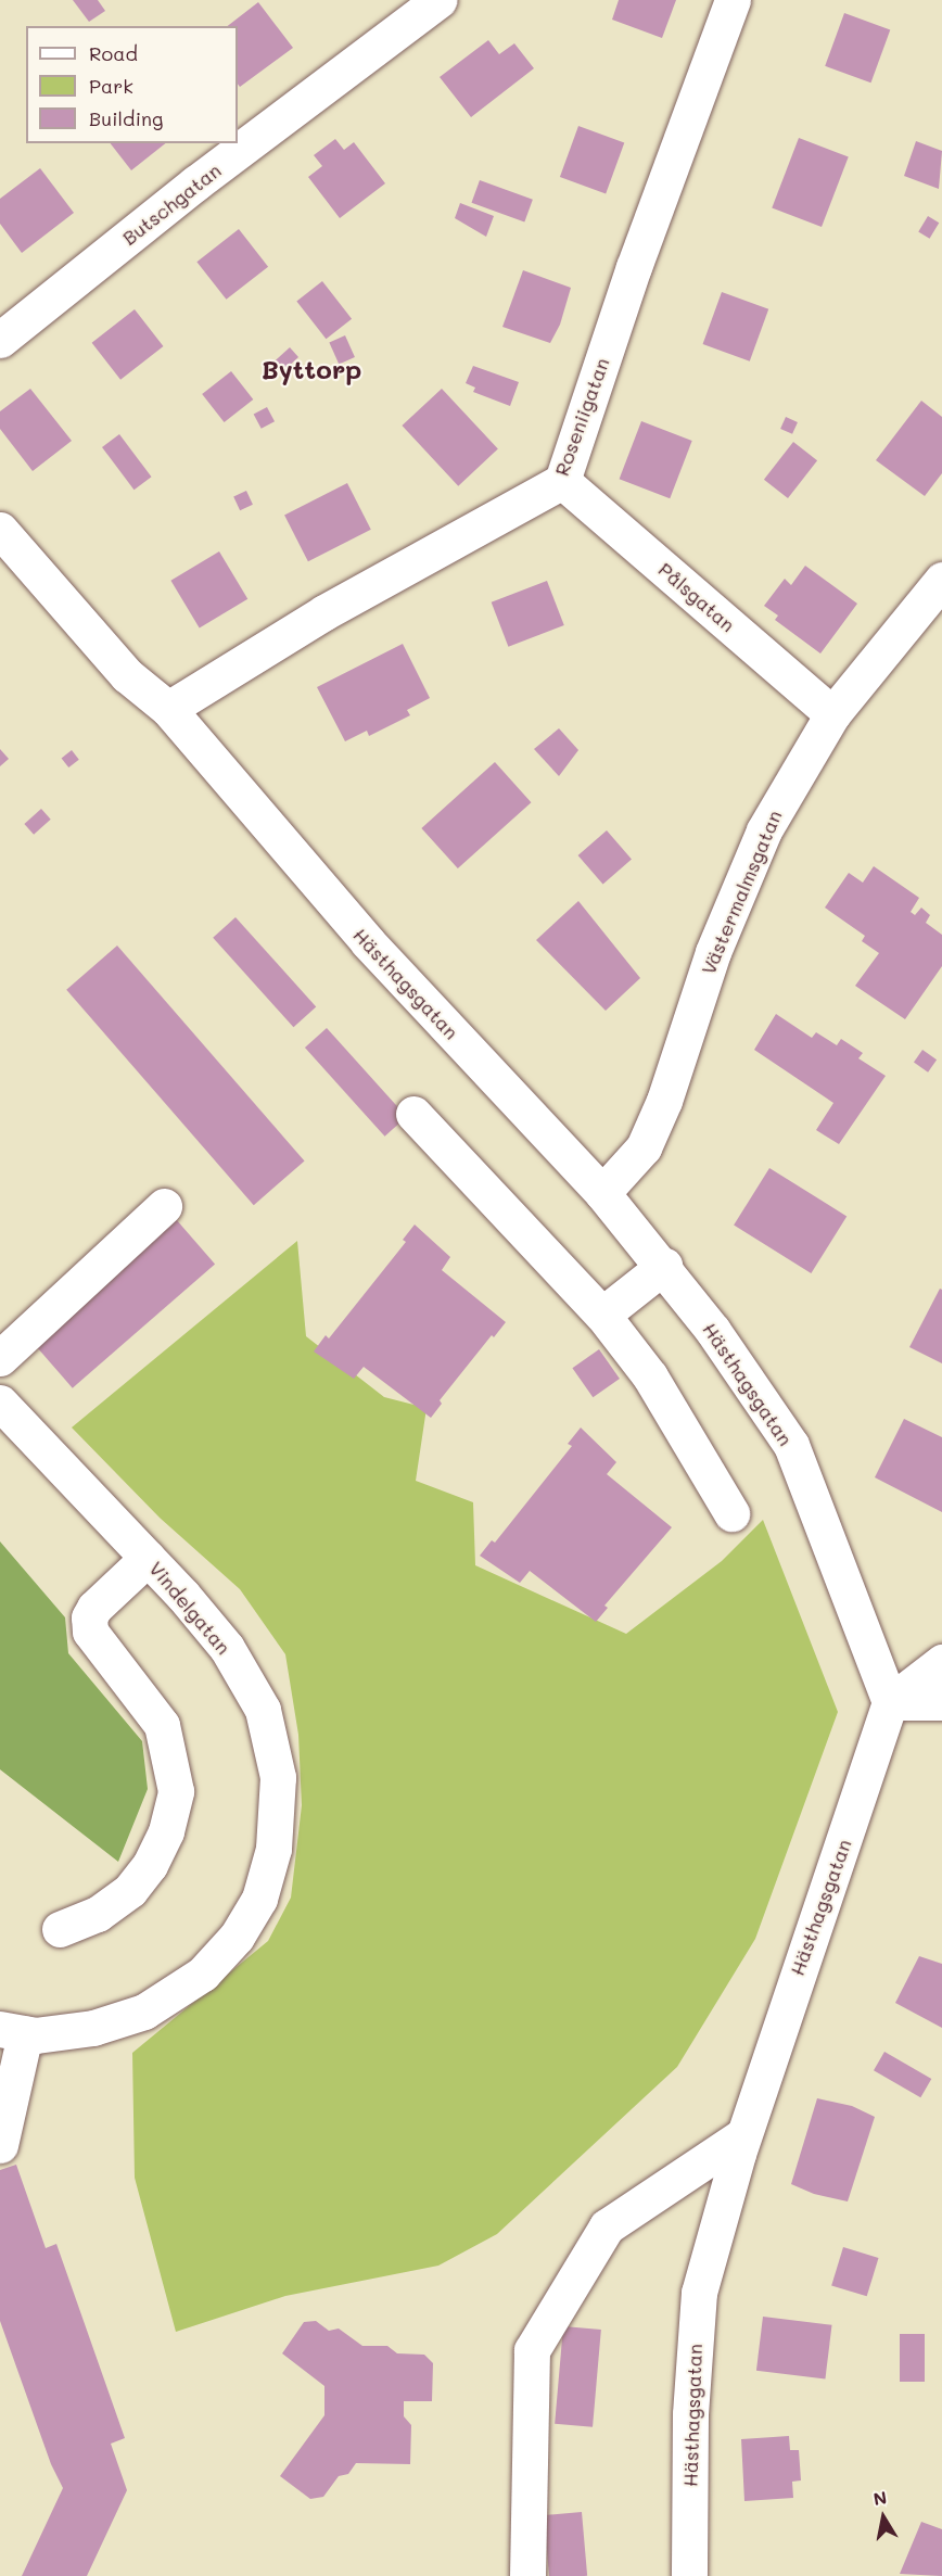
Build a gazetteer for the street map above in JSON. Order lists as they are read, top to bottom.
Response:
{
  "streets": {
    "street": [
      "Butschgatan",
      "Roseniigatan",
      "Pålsgatan",
      "Västermalmsgatan",
      "Hästhagsgatan",
      "Vindelgatan"
    ]
  },
  "crossings": [
    ["Roseniigatan", "Pålsgatan"],
    ["Roseniigatan", "Hästhagsgatan"],
    ["Pålsgatan", "Västermalmsgatan"],
    ["Västermalmsgatan", "Hästhagsgatan"]
  ],
  "districts": ["Byttorp"],
  "legend": ["Road", "Park", "Building"],
  "north": "top"
}
